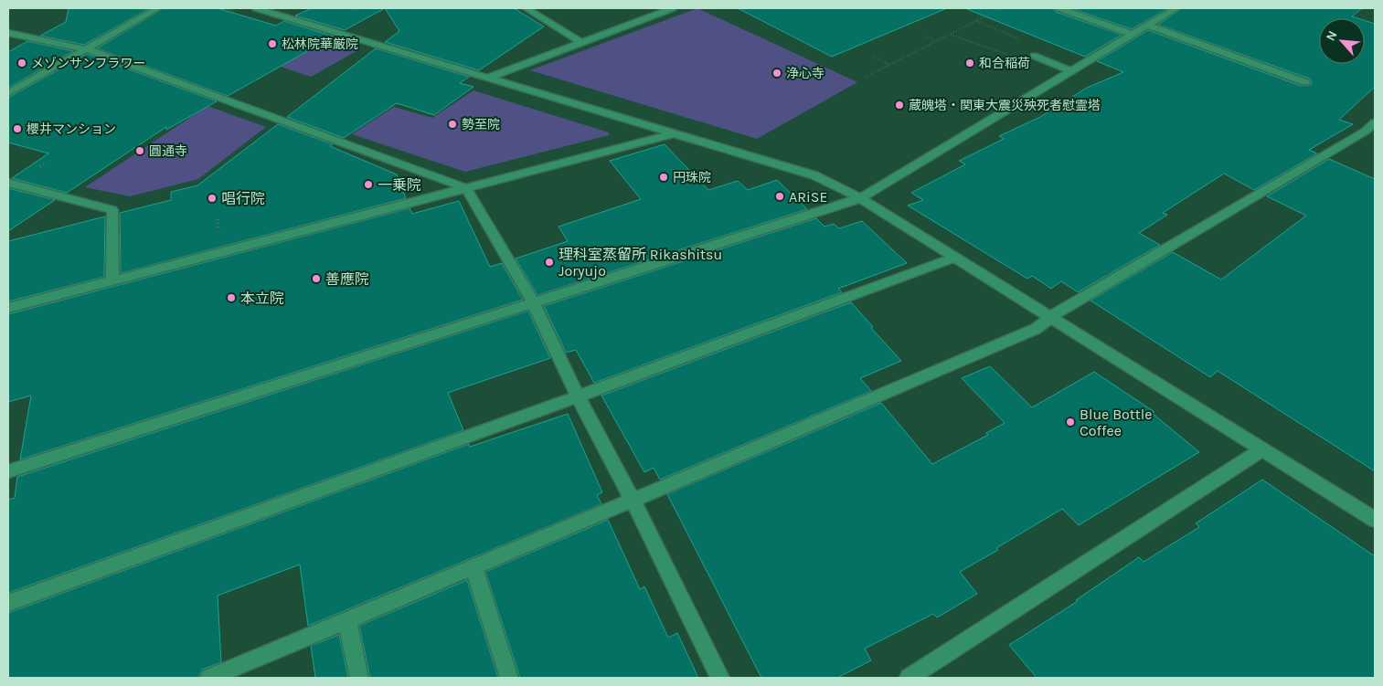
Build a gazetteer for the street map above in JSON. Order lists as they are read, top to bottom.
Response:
{
  "places": [
    "松林院華厳院",
    "メゾンサンフラワー",
    "和合稲荷",
    "浄心寺",
    "蔵魄塔・関東大震災殃死者慰霊塔",
    "勢至院",
    "櫻井マンション",
    "圓通寺",
    "円珠院",
    "一乗院",
    "ARiSE",
    "唱行院",
    "理科室蒸留所 Rikashitsu Joryujo",
    "善應院",
    "本立院",
    "Blue Bottle Coffee"
  ],
  "north": "top left"
}
